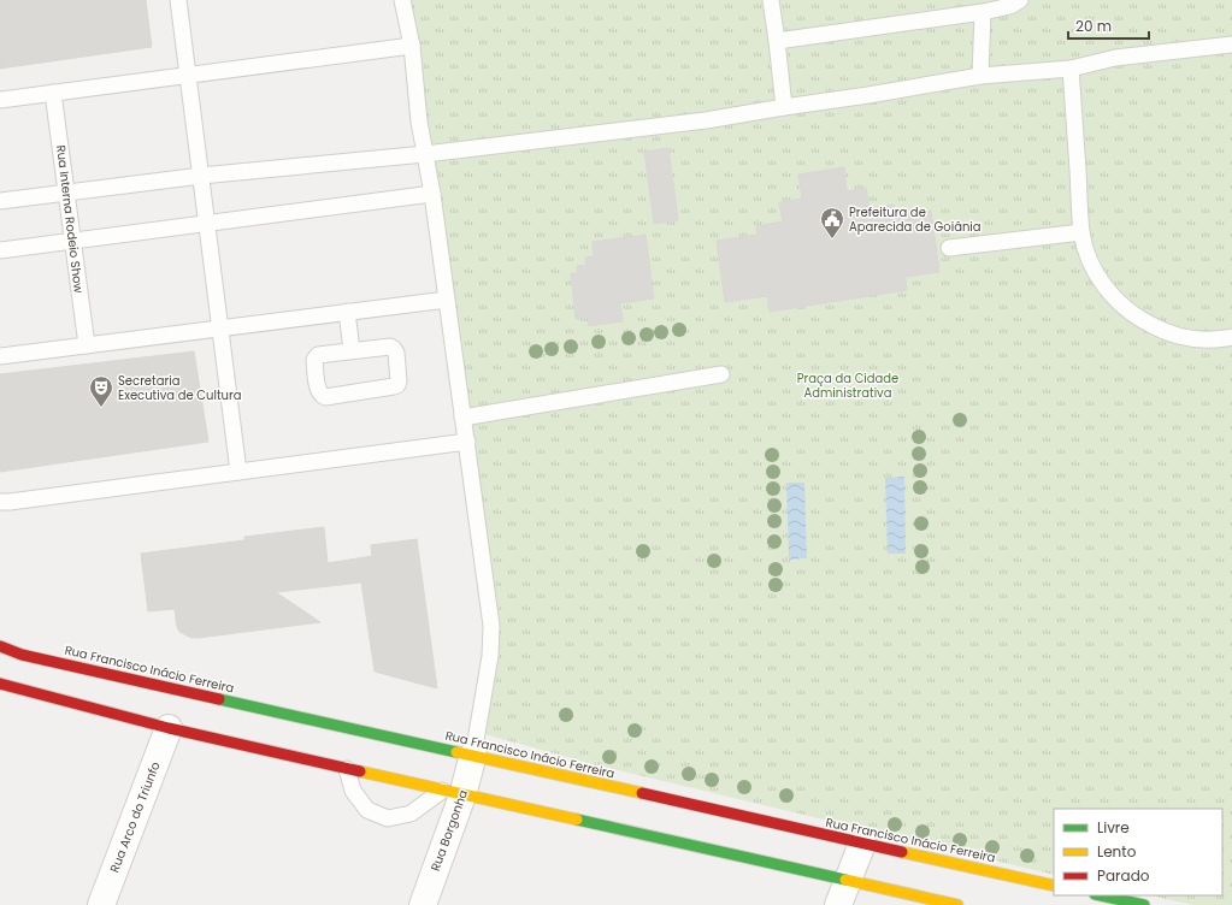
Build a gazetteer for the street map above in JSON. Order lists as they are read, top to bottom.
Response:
{
  "streets": {
    "street": ["Rua Francisco Inácio Ferreira", "Rua Arco do Triunfo", "Rua Borgonha"],
    "lane": ["Rua Interna Rodeio Show"]
  },
  "crossings": [
    ["Rua Francisco Inácio Ferreira", "Rua Borgonha"]
  ],
  "parks": ["Praça da Cidade Administrativa"],
  "places": {
    "public building": ["Prefeitura de Aparecida de Goiânia"],
    "theatre": ["Secretaria Executiva de Cultura"]
  },
  "legend": ["Livre", "Lento", "Parado"],
  "scale_bar": "20 m"
}
